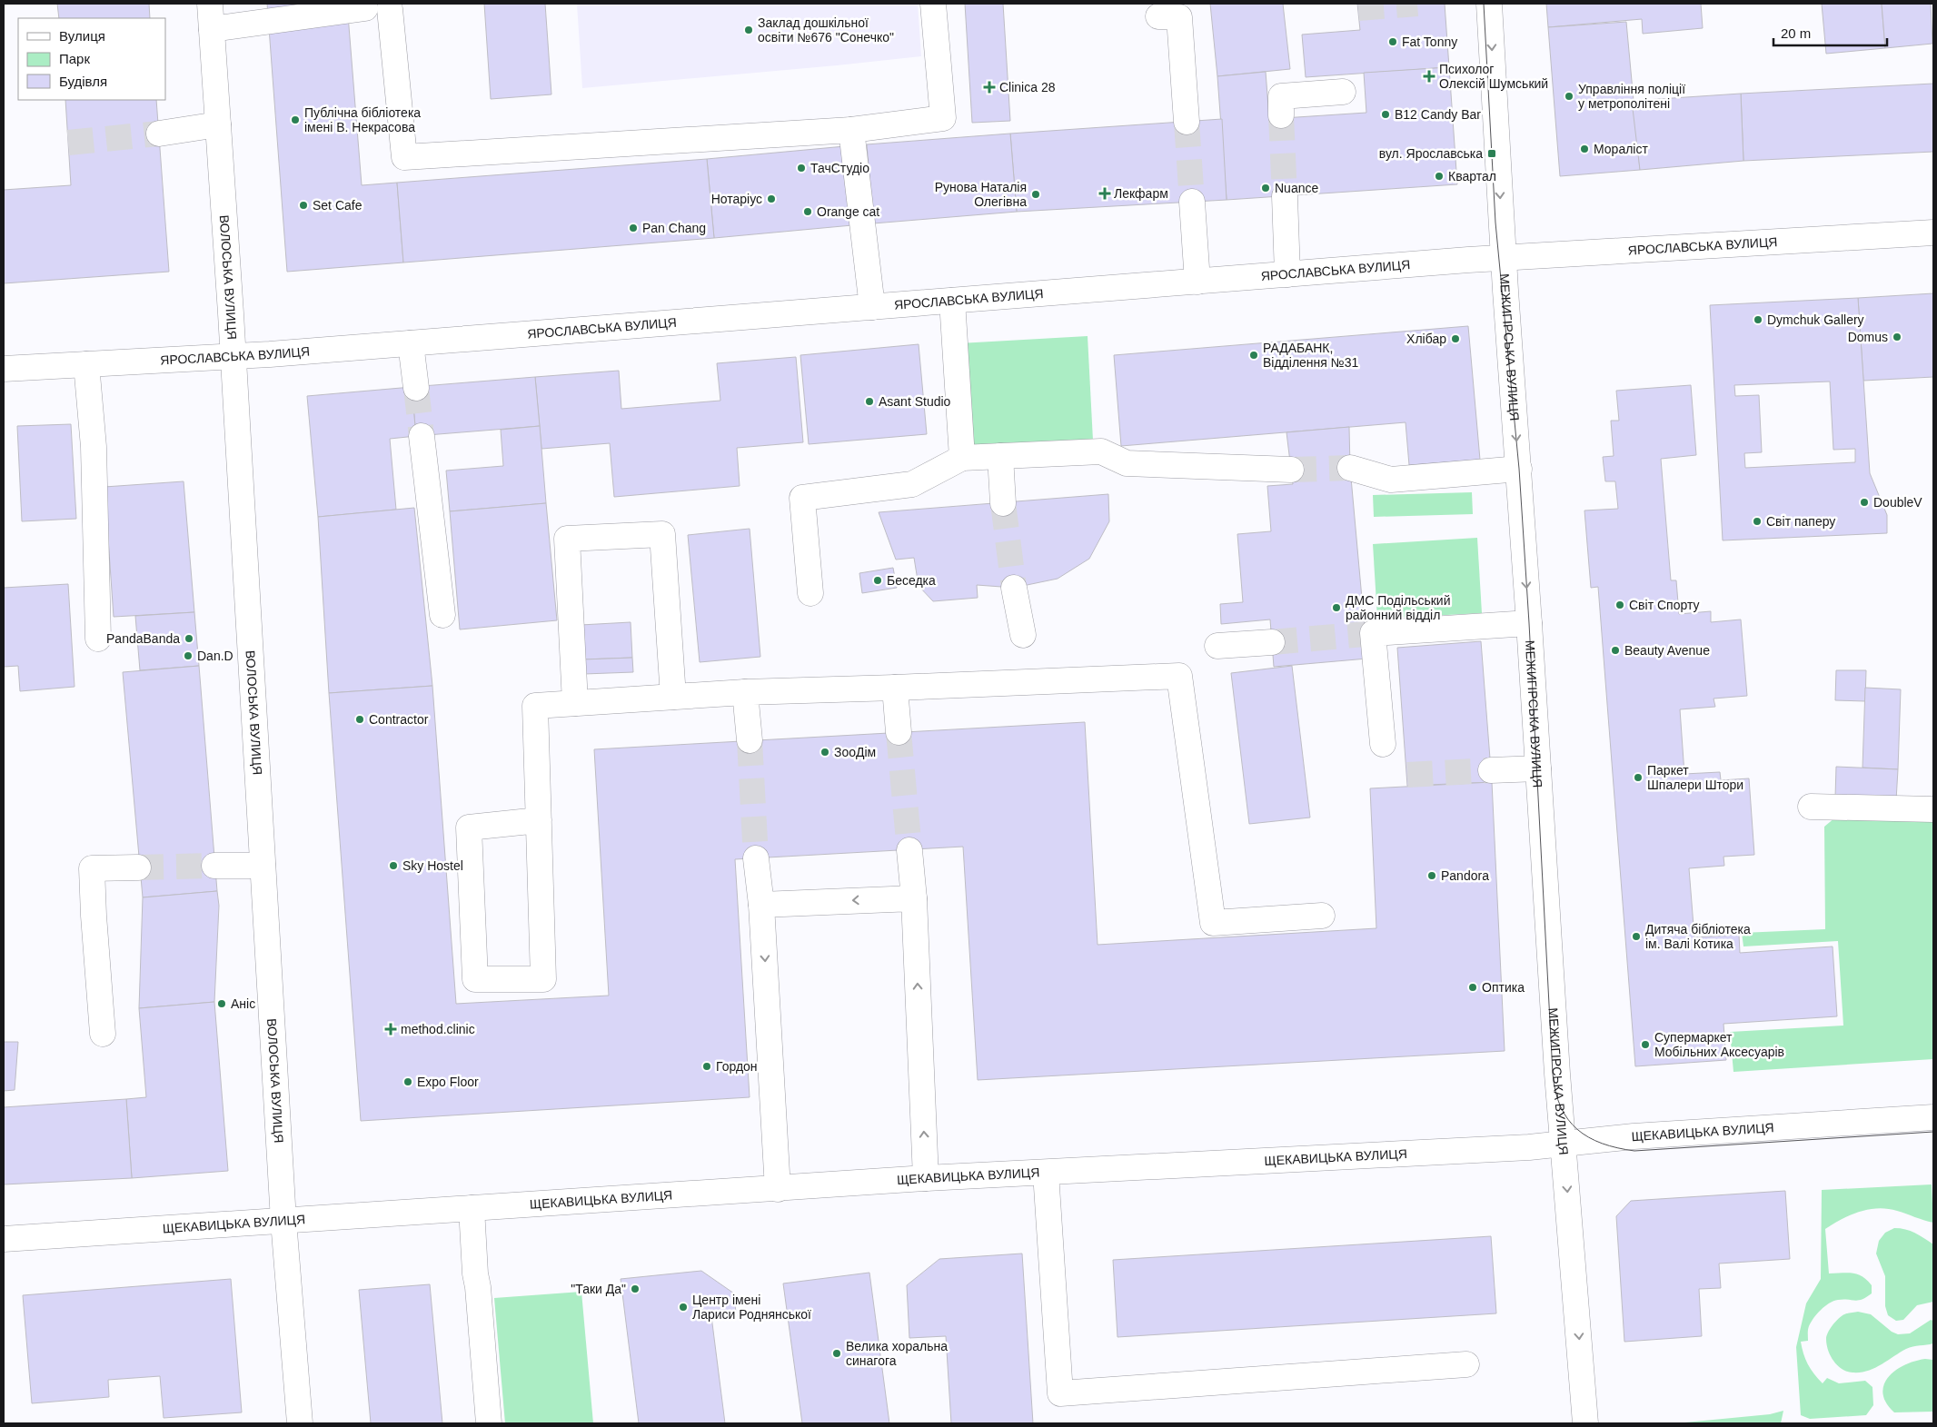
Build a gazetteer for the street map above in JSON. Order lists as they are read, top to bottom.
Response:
{
  "streets": {
    "street": [
      "ЯРОСЛАВСЬКА ВУЛИЦЯ",
      "ВОЛОСЬКА ВУЛИЦЯ",
      "МЕЖИГІРСЬКА ВУЛИЦЯ",
      "ЩЕКАВИЦЬКА ВУЛИЦЯ"
    ]
  },
  "crossings": [
    ["ЯРОСЛАВСЬКА ВУЛИЦЯ", "ВОЛОСЬКА ВУЛИЦЯ"],
    ["ЯРОСЛАВСЬКА ВУЛИЦЯ", "МЕЖИГІРСЬКА ВУЛИЦЯ"],
    ["ВОЛОСЬКА ВУЛИЦЯ", "ЩЕКАВИЦЬКА ВУЛИЦЯ"],
    ["МЕЖИГІРСЬКА ВУЛИЦЯ", "ЩЕКАВИЦЬКА ВУЛИЦЯ"]
  ],
  "one_way": ["МЕЖИГІРСЬКА ВУЛИЦЯ"],
  "places": {
    "other": [
      "Заклад дошкільної освіти №676 \"Сонечко\"",
      "Fat Tonny",
      "Управління поліції у метрополітені",
      "B12 Candy Bar",
      "Публічна бібліотека імені В. Некрасова",
      "Мораліст",
      "ТачСтудiо",
      "Квартал",
      "Nuance",
      "Рунова Наталія Олегівна",
      "Нотаріус",
      "Set Cafe",
      "Orange cat",
      "Pan Chang",
      "Dymchuk Gallery",
      "Domus",
      "Хлібар",
      "РАДАБАНК, Відділення №31",
      "Asant Studio",
      "DoubleV",
      "Світ паперу",
      "Беседка",
      "Світ Спорту",
      "ДМС Подільський районний відділ",
      "PandaBanda",
      "Beauty Avenue",
      "Dan.D",
      "Contractor",
      "ЗооДім",
      "Паркет Шпалери Штори",
      "Sky Hostel",
      "Pandora",
      "Дитяча бібліотека ім. Валі Котика",
      "Оптика",
      "Аніс",
      "Супермаркет Мобільних Аксесуарів",
      "Гордон",
      "Expo Floor",
      "\"Таки Да\"",
      "Центр імені Лариси Роднянської",
      "Велика хоральна синагога"
    ],
    "health": [
      "Психолог Олексій Шумський",
      "Clinica 28",
      "Лекфарм",
      "method.clinic"
    ],
    "transit": ["вул. Ярославська"]
  },
  "legend": ["Вулиця", "Парк", "Будівля"],
  "scale_bar": "20 m"
}
